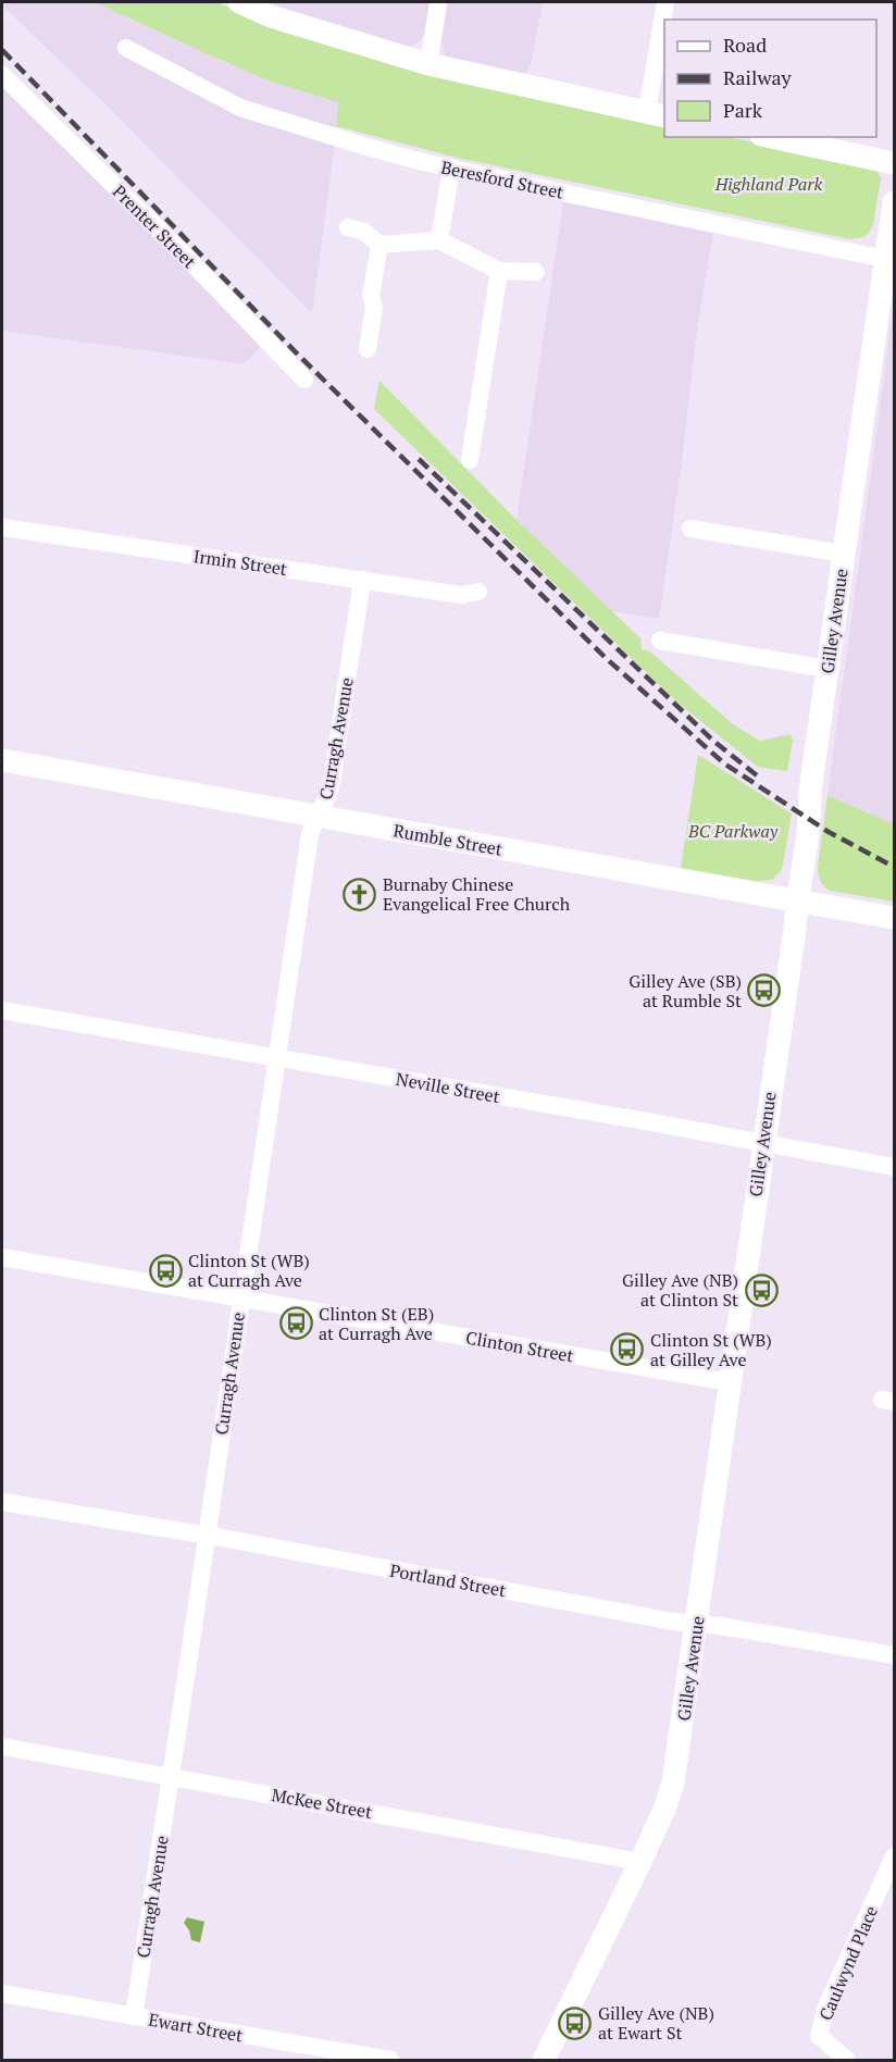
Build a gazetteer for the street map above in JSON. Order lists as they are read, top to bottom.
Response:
{
  "streets": {
    "street": [
      "Beresford Street",
      "Prenter Street",
      "Irmin Street",
      "Gilley Avenue",
      "Curragh Avenue",
      "Rumble Street",
      "Neville Street",
      "Clinton Street",
      "Portland Street",
      "McKee Street",
      "Caulwynd Place",
      "Ewart Street"
    ]
  },
  "crossings": [
    ["Beresford Street", "Gilley Avenue"],
    ["Irmin Street", "Curragh Avenue"],
    ["Gilley Avenue", "Rumble Street"],
    ["Gilley Avenue", "Neville Street"],
    ["Gilley Avenue", "Clinton Street"],
    ["Gilley Avenue", "Portland Street"],
    ["Gilley Avenue", "McKee Street"],
    ["Curragh Avenue", "Rumble Street"],
    ["Curragh Avenue", "Neville Street"],
    ["Curragh Avenue", "Clinton Street"],
    ["Curragh Avenue", "Portland Street"],
    ["Curragh Avenue", "McKee Street"],
    ["Curragh Avenue", "Ewart Street"]
  ],
  "parks": ["Highland Park", "BC Parkway"],
  "places": {
    "church": ["Burnaby Chinese Evangelical Free Church"],
    "bus stop": [
      "Gilley Ave (SB) at Rumble St",
      "Clinton St (WB) at Curragh Ave",
      "Gilley Ave (NB) at Clinton St",
      "Clinton St (EB) at Curragh Ave",
      "Clinton St (WB) at Gilley Ave",
      "Gilley Ave (NB) at Ewart St"
    ]
  },
  "legend": ["Road", "Railway", "Park"]
}
